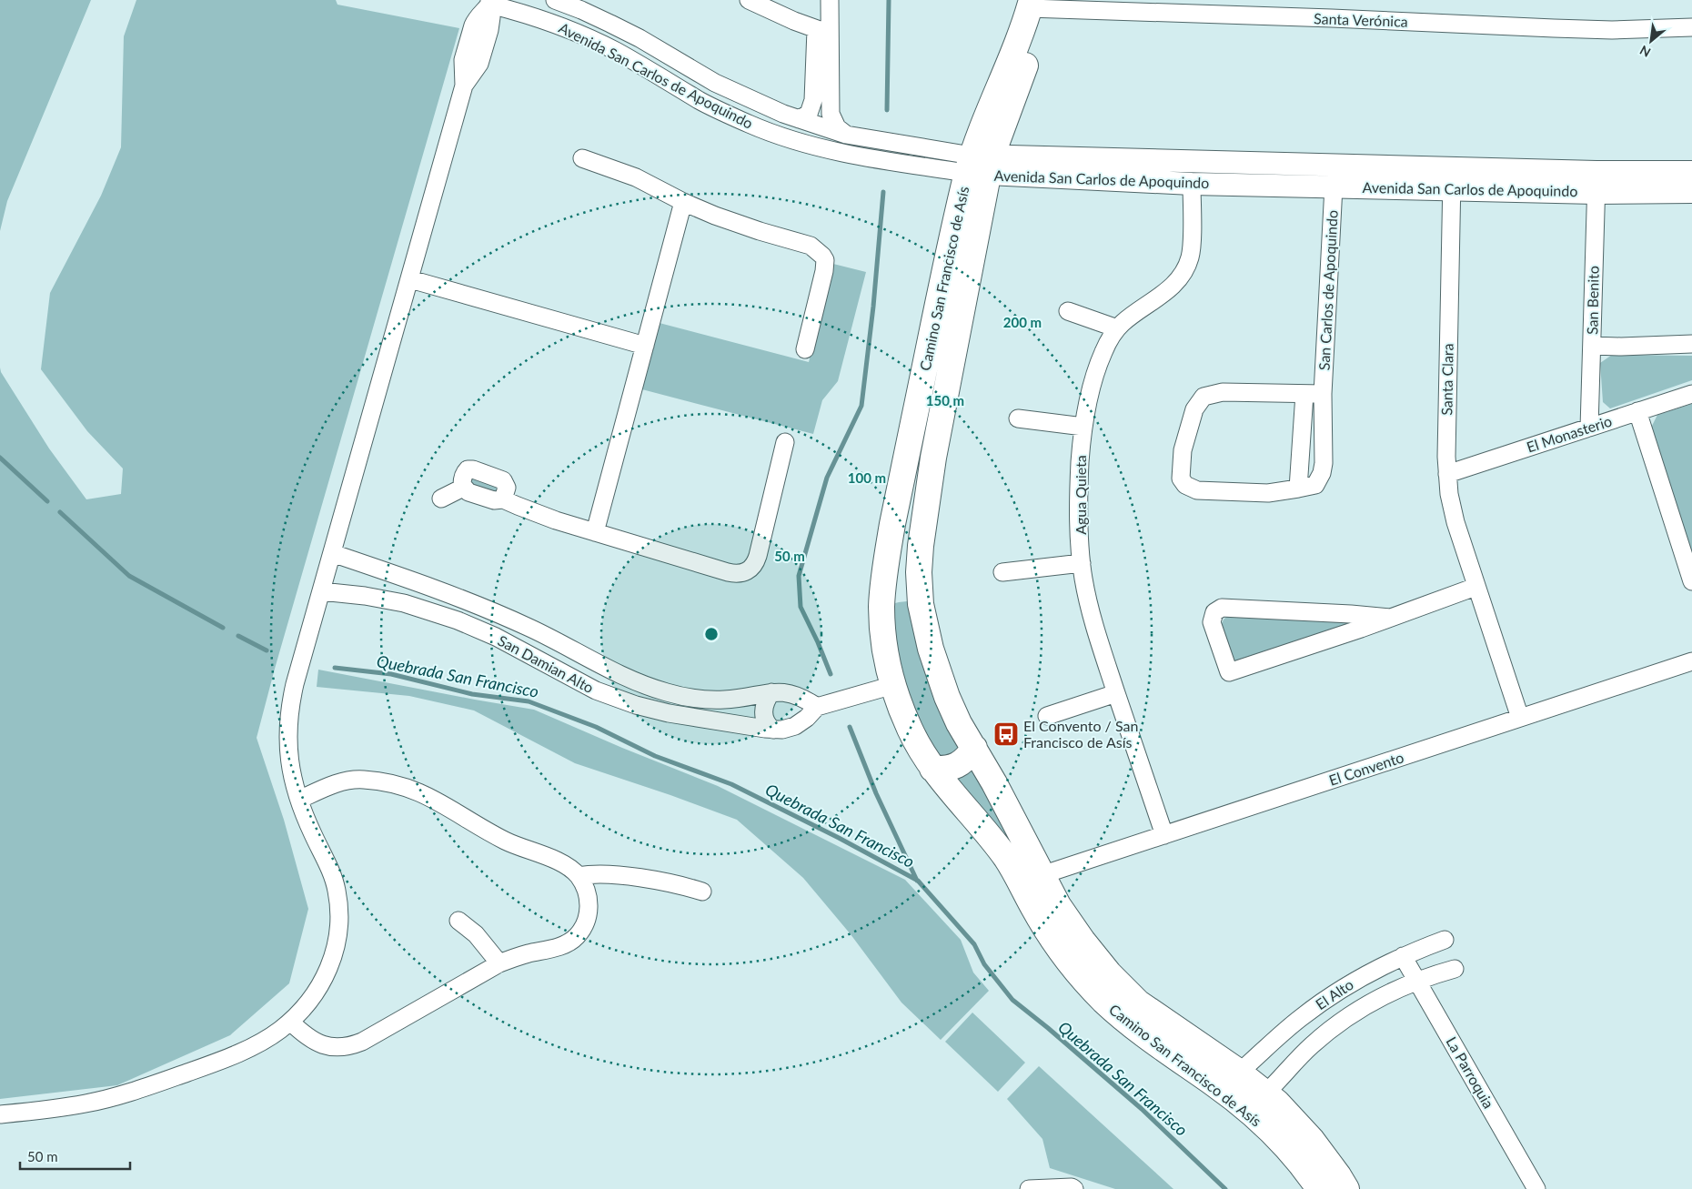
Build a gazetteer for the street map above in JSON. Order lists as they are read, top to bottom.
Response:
{
  "streets": {
    "main road": ["Camino San Francisco de Asís"],
    "street": [
      "Santa Verónica",
      "Avenida San Carlos de Apoquindo",
      "San Carlos de Apoquindo",
      "San Benito",
      "Santa Clara",
      "El Monasterio",
      "Agua Quieta",
      "San Damian Alto",
      "El Convento",
      "El Alto",
      "La Parroquia"
    ]
  },
  "crossings": [
    ["Santa Verónica", "Camino San Francisco de Asís"],
    ["Avenida San Carlos de Apoquindo", "Camino San Francisco de Asís"],
    ["Avenida San Carlos de Apoquindo", "San Carlos de Apoquindo"],
    ["Avenida San Carlos de Apoquindo", "San Benito"],
    ["Avenida San Carlos de Apoquindo", "Santa Clara"],
    ["Avenida San Carlos de Apoquindo", "Agua Quieta"],
    ["Camino San Francisco de Asís", "San Damian Alto"],
    ["Camino San Francisco de Asís", "El Convento"],
    ["Camino San Francisco de Asís", "El Alto"],
    ["San Benito", "El Monasterio"],
    ["Santa Clara", "El Monasterio"],
    ["Santa Clara", "El Convento"],
    ["Agua Quieta", "El Convento"],
    ["El Alto", "La Parroquia"]
  ],
  "water": ["Quebrada San Francisco"],
  "places": {
    "bus stop": ["El Convento / San Francisco de Asís"]
  },
  "scale_bar": "50 m",
  "north": "bottom left",
  "rings": [
    "200 m",
    "150 m",
    "100 m",
    "50 m"
  ]
}
